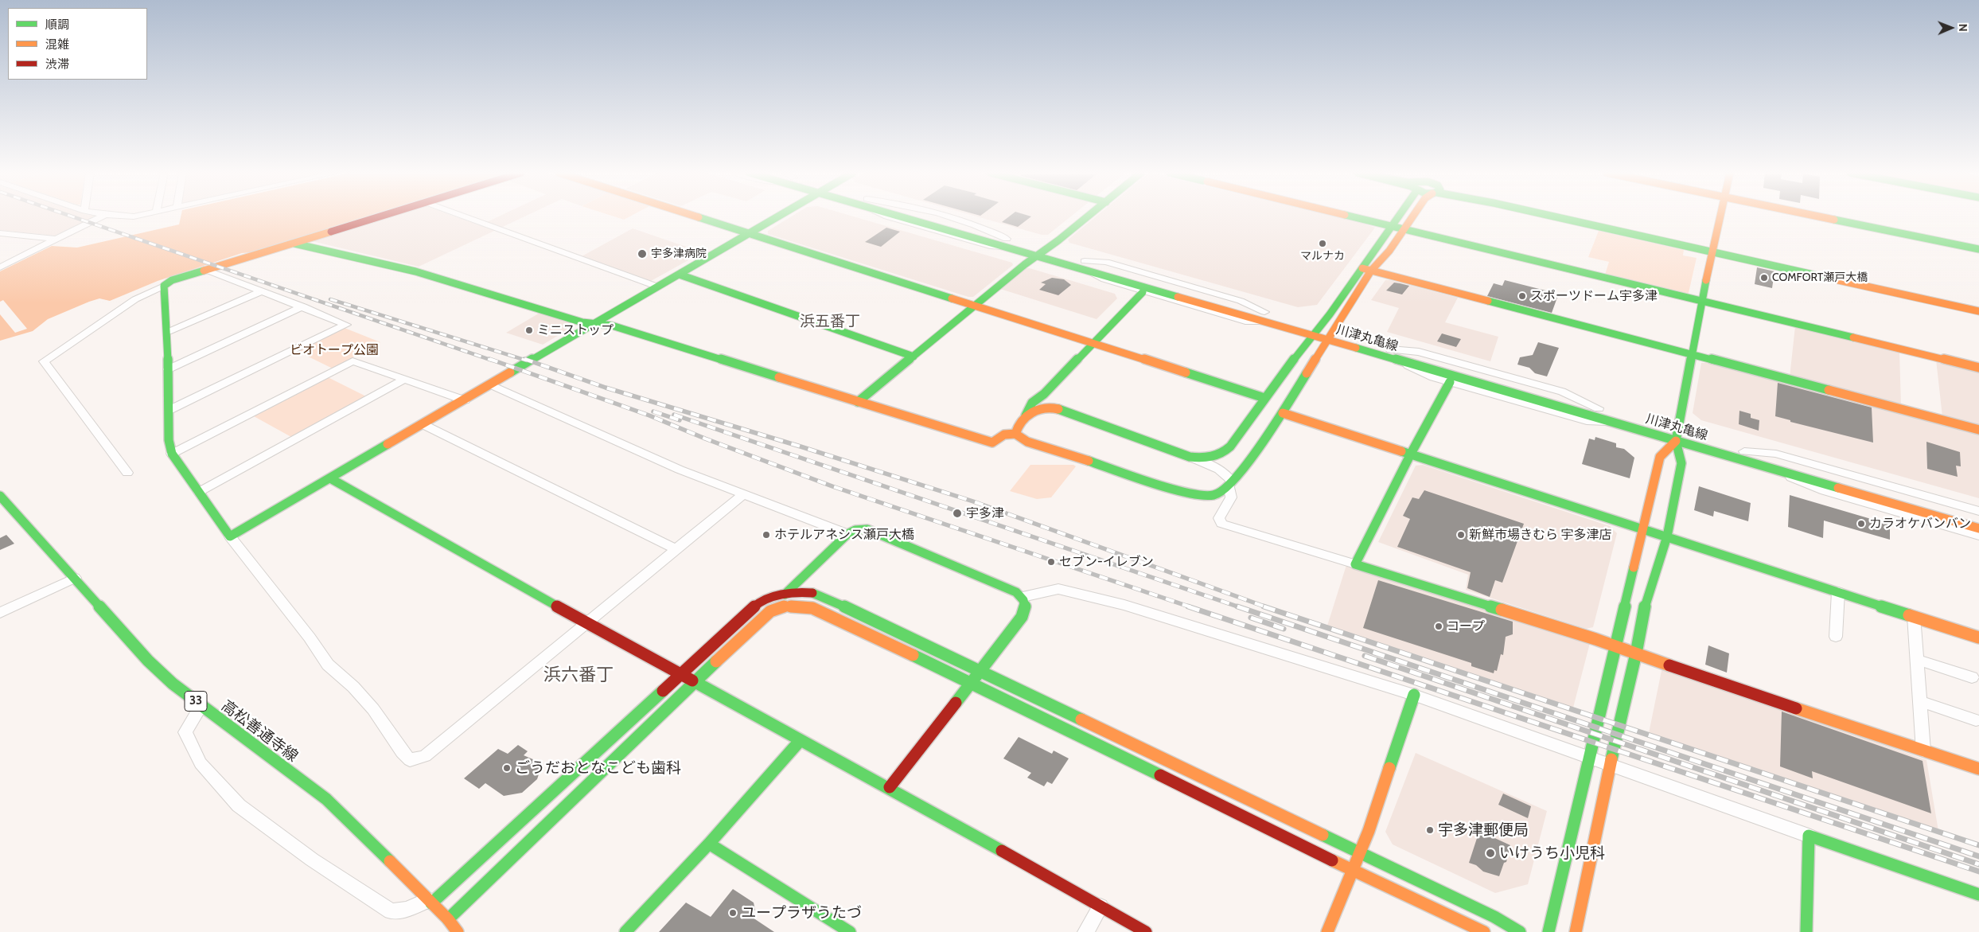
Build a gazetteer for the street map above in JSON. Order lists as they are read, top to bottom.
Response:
{
  "streets": {
    "street": ["川津丸亀線", "33", "高松善通寺線"]
  },
  "districts": ["浜五番丁", "浜六番丁"],
  "parks": ["ビオトープ公園"],
  "places": [
    "マルナカ",
    "宇多津病院",
    "COMFORT瀬戸大橋",
    "スポーツドーム宇多津",
    "ミニストップ",
    "宇多津",
    "カラオケバンバン",
    "ホテルアネシス瀬戸大橋",
    "新鮮市場きむら 宇多津店",
    "セブン-イレブン",
    "コープ",
    "ごうだおとなこども歯科",
    "宇多津郵便局",
    "いけうち小児科",
    "ユープラザうたづ"
  ],
  "legend": ["順調", "混雑", "渋滞"],
  "north": "right"
}
